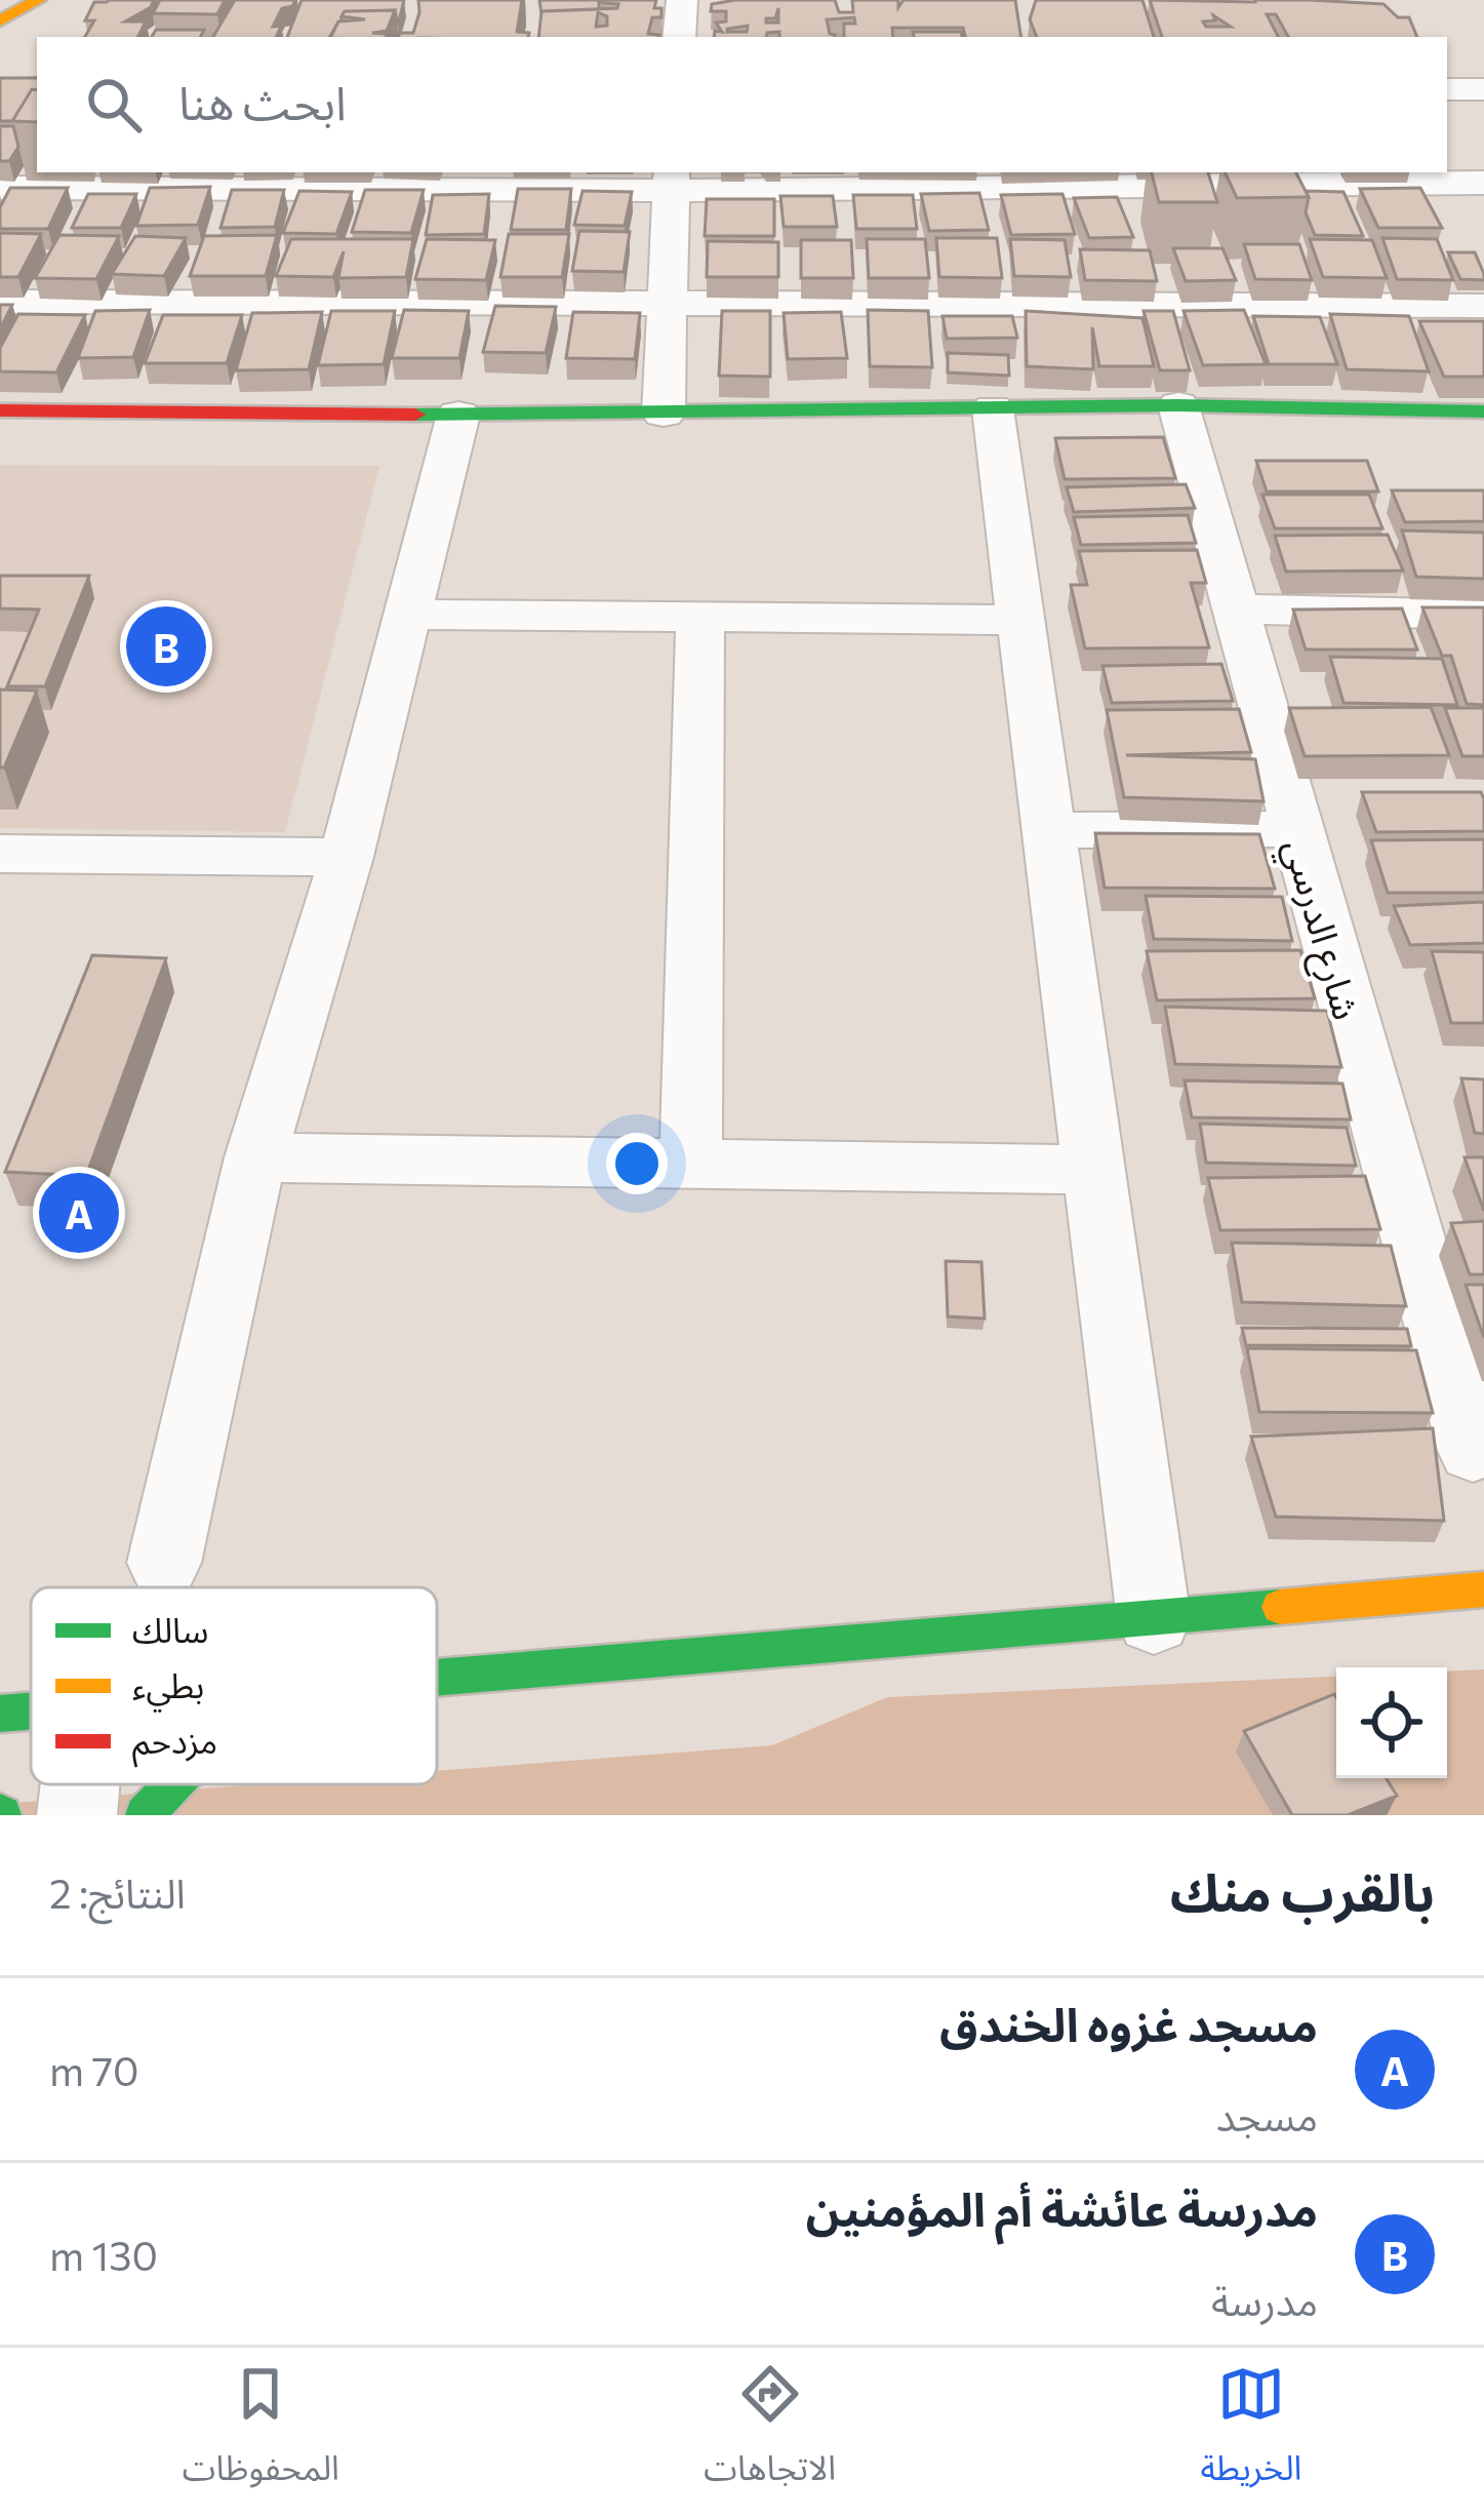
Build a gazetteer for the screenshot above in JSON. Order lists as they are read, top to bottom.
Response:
{
  "streets": {
    "street": ["شارع الدرسي"]
  },
  "legend": ["سالك", "بطيء", "مزدحم"],
  "page": {
    "search": "ابحث هنا",
    "pins": ["B", "A"],
    "heading": ["بالقرب منك", "النتائج: 2"],
    "list": [
      {
        "mark": "A",
        "name": "مسجد غزوه الخندق",
        "note": "مسجد",
        "value": "70 m"
      },
      {
        "mark": "B",
        "name": "مدرسة عائشة أم المؤمنين",
        "note": "مدرسة",
        "value": "130 m"
      }
    ],
    "nav": ["الخريطة", "الاتجاهات", "المحفوظات"]
  }
}
